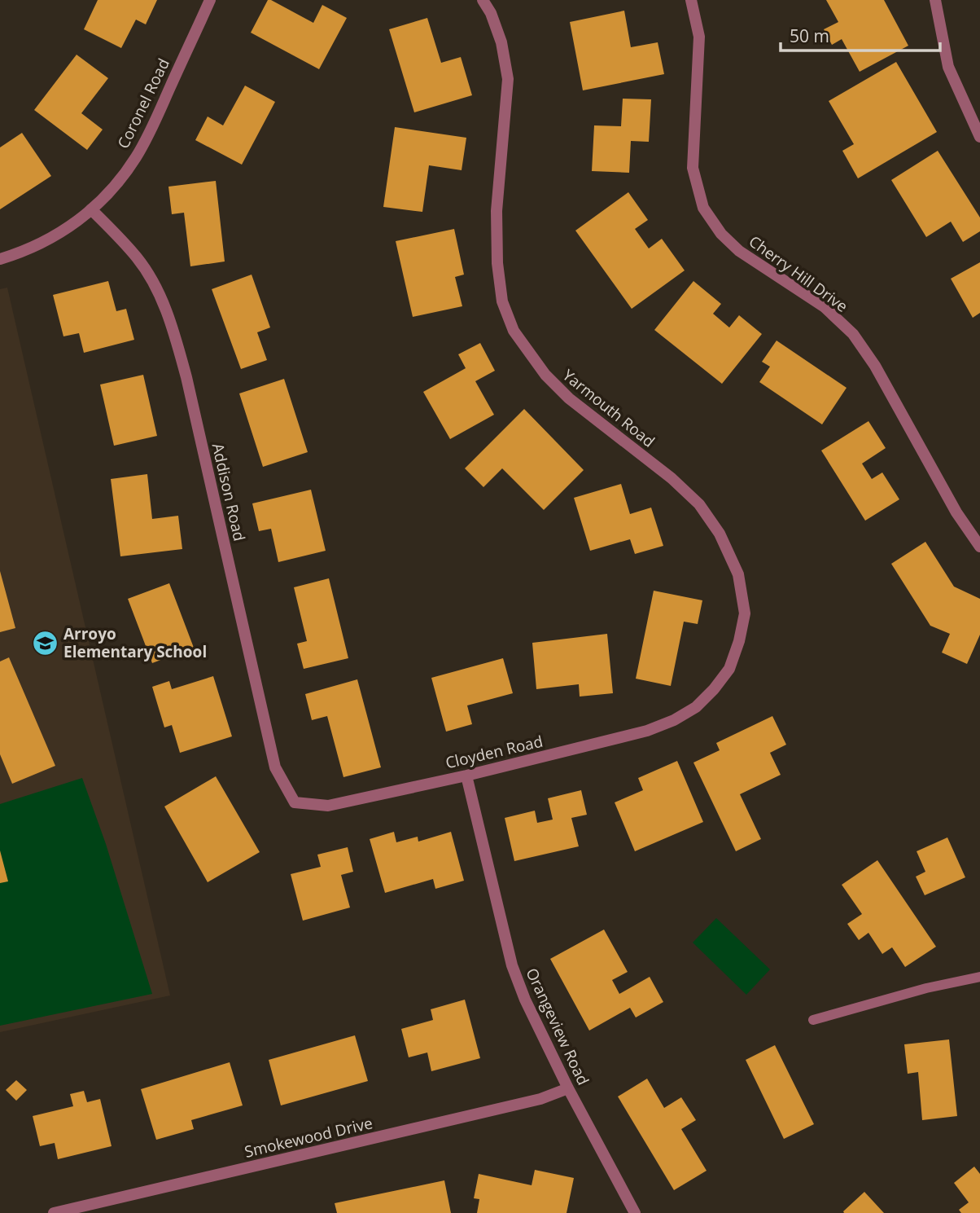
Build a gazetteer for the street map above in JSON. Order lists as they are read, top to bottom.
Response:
{
  "streets": {
    "street": [
      "Coronel Road",
      "Cherry Hill Drive",
      "Yarmouth Road",
      "Addison Road",
      "Cloyden Road",
      "Orangeview Road",
      "Smokewood Drive"
    ]
  },
  "crossings": [
    ["Coronel Road", "Addison Road"],
    ["Yarmouth Road", "Cloyden Road"],
    ["Addison Road", "Cloyden Road"],
    ["Cloyden Road", "Orangeview Road"],
    ["Orangeview Road", "Smokewood Drive"]
  ],
  "places": {
    "school or university": ["Arroyo Elementary School"]
  },
  "scale_bar": "50 m"
}
